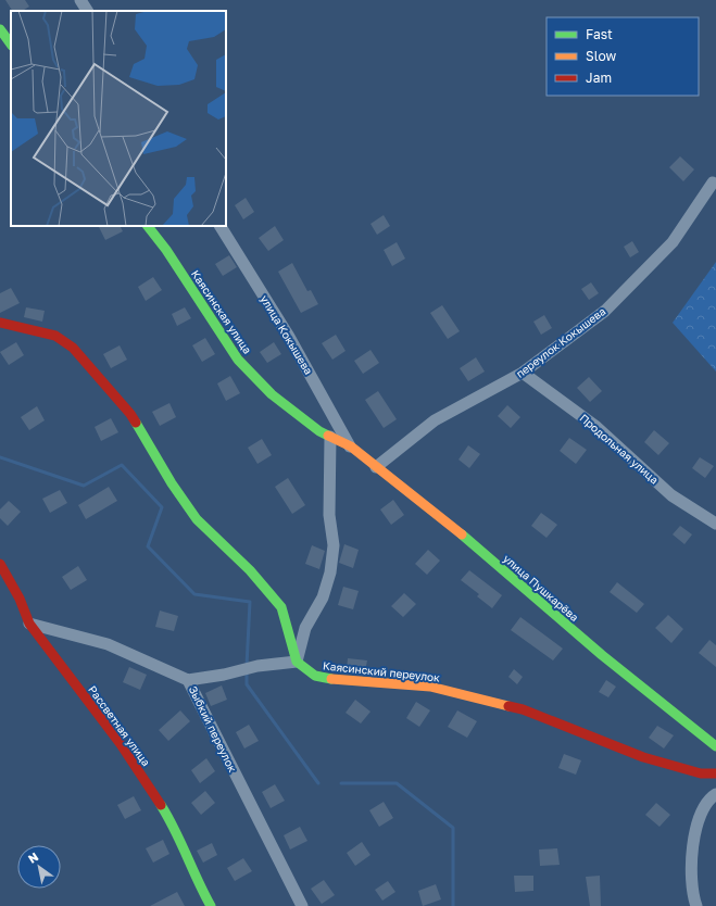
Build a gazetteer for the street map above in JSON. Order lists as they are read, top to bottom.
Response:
{
  "streets": {
    "street": [
      "Каясинская улица",
      "улица Кокышева",
      "переулок Кокышева",
      "Продольная улица",
      "улица Пушкарёва",
      "Каясинский переулок",
      "Рассветная улица",
      "Зыбкий переулок"
    ]
  },
  "crossings": [
    ["Каясинская улица", "улица Кокышева"],
    ["Каясинская улица", "улица Пушкарёва"],
    ["улица Кокышева", "улица Пушкарёва"],
    ["переулок Кокышева", "Продольная улица"],
    ["переулок Кокышева", "улица Пушкарёва"],
    ["Рассветная улица", "Зыбкий переулок"]
  ],
  "legend": ["Fast", "Slow", "Jam"],
  "north": "top left"
}
